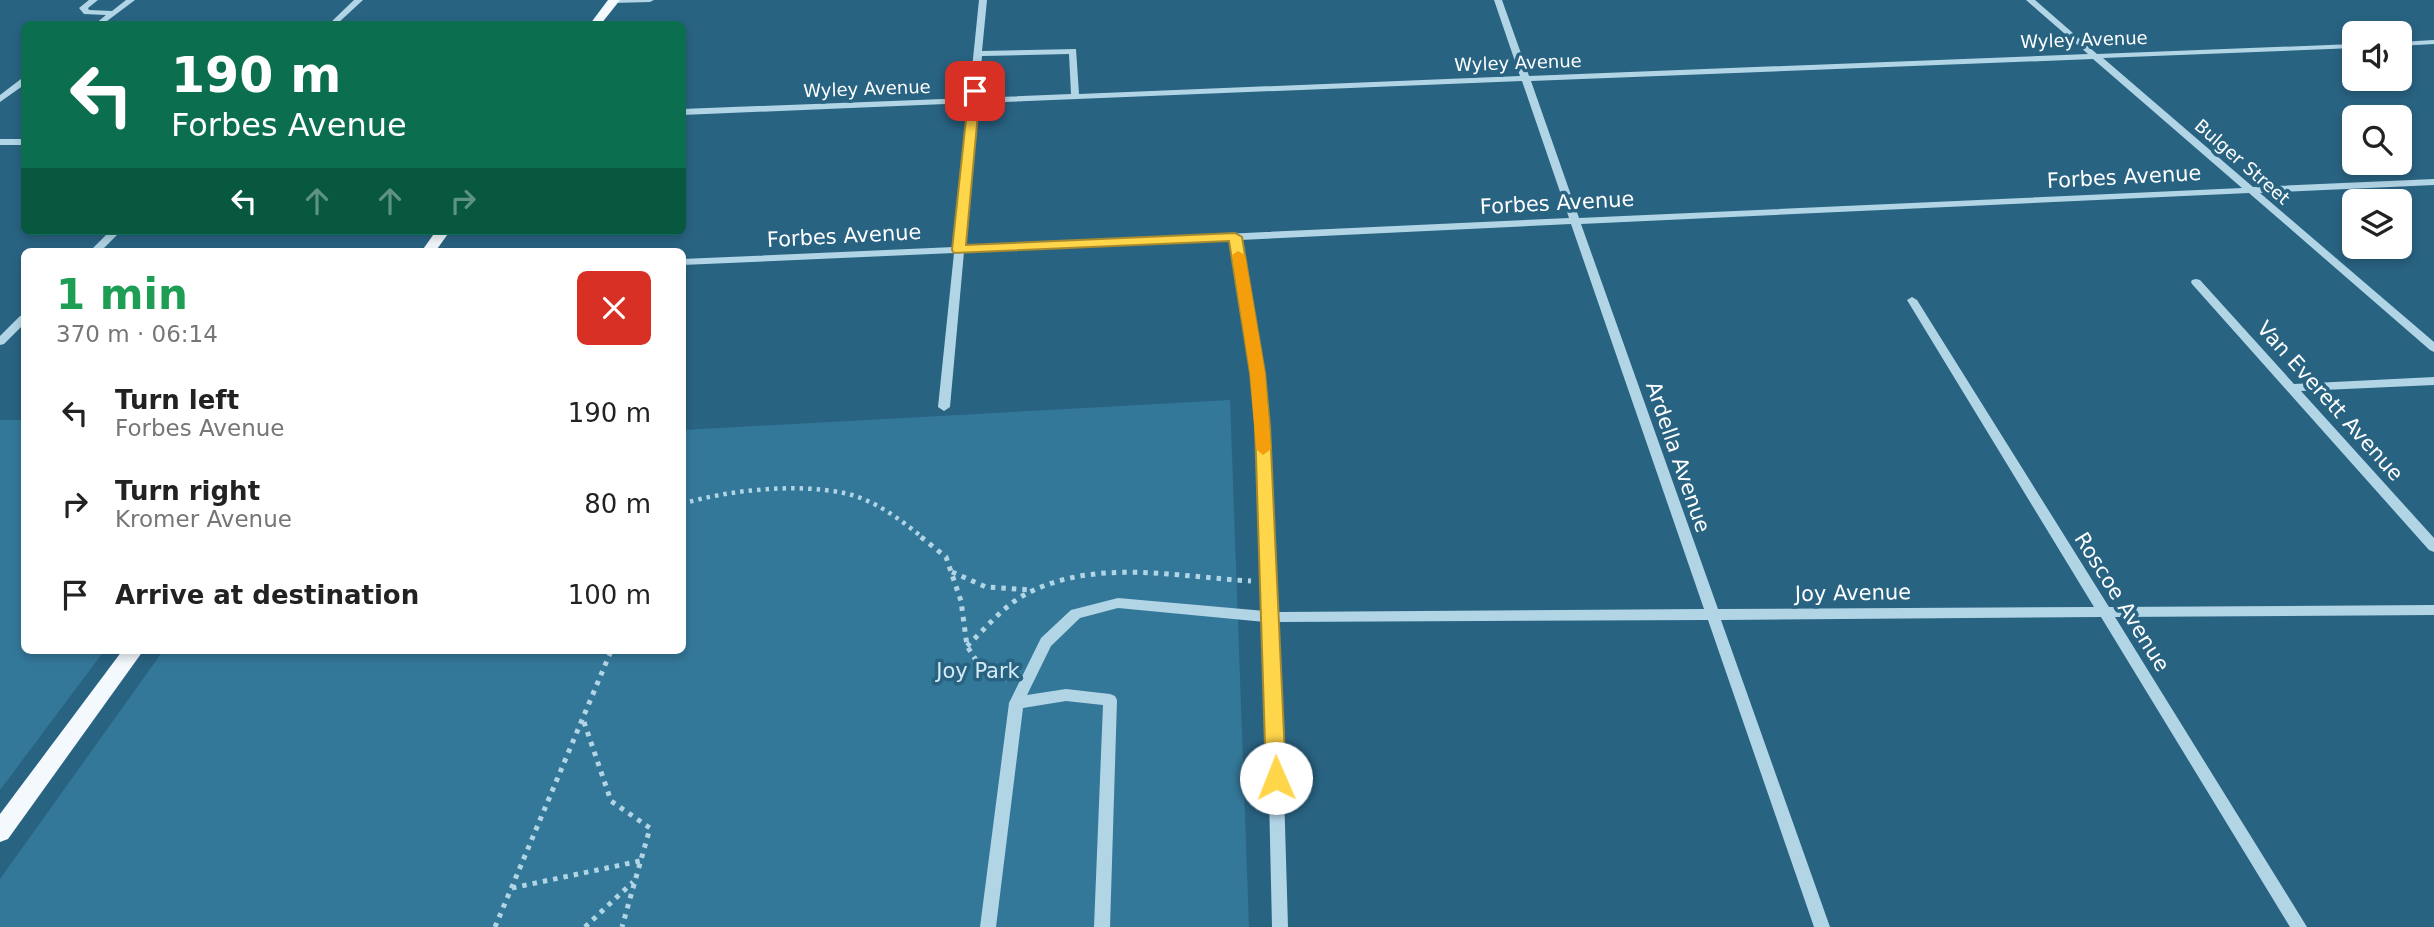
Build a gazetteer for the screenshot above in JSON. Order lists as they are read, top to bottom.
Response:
{
  "streets": {
    "street": [
      "Wyley Avenue",
      "Bulger Street",
      "Forbes Avenue",
      "Van Everett Avenue",
      "Ardella Avenue",
      "Joy Avenue",
      "Roscoe Avenue"
    ]
  },
  "crossings": [
    ["Wyley Avenue", "Bulger Street"],
    ["Wyley Avenue", "Ardella Avenue"],
    ["Bulger Street", "Forbes Avenue"],
    ["Forbes Avenue", "Ardella Avenue"],
    ["Ardella Avenue", "Joy Avenue"],
    ["Joy Avenue", "Roscoe Avenue"]
  ],
  "parks": ["Joy Park"],
  "page": {
    "turn": ["190 m", "Forbes Avenue"],
    "heading": ["1 min", "370 m · 06:14"],
    "list": [
      {
        "name": "Turn left",
        "note": "Forbes Avenue",
        "value": "190 m"
      },
      {
        "name": "Turn right",
        "note": "Kromer Avenue",
        "value": "80 m"
      },
      {
        "name": "Arrive at destination",
        "value": "100 m"
      }
    ]
  }
}
